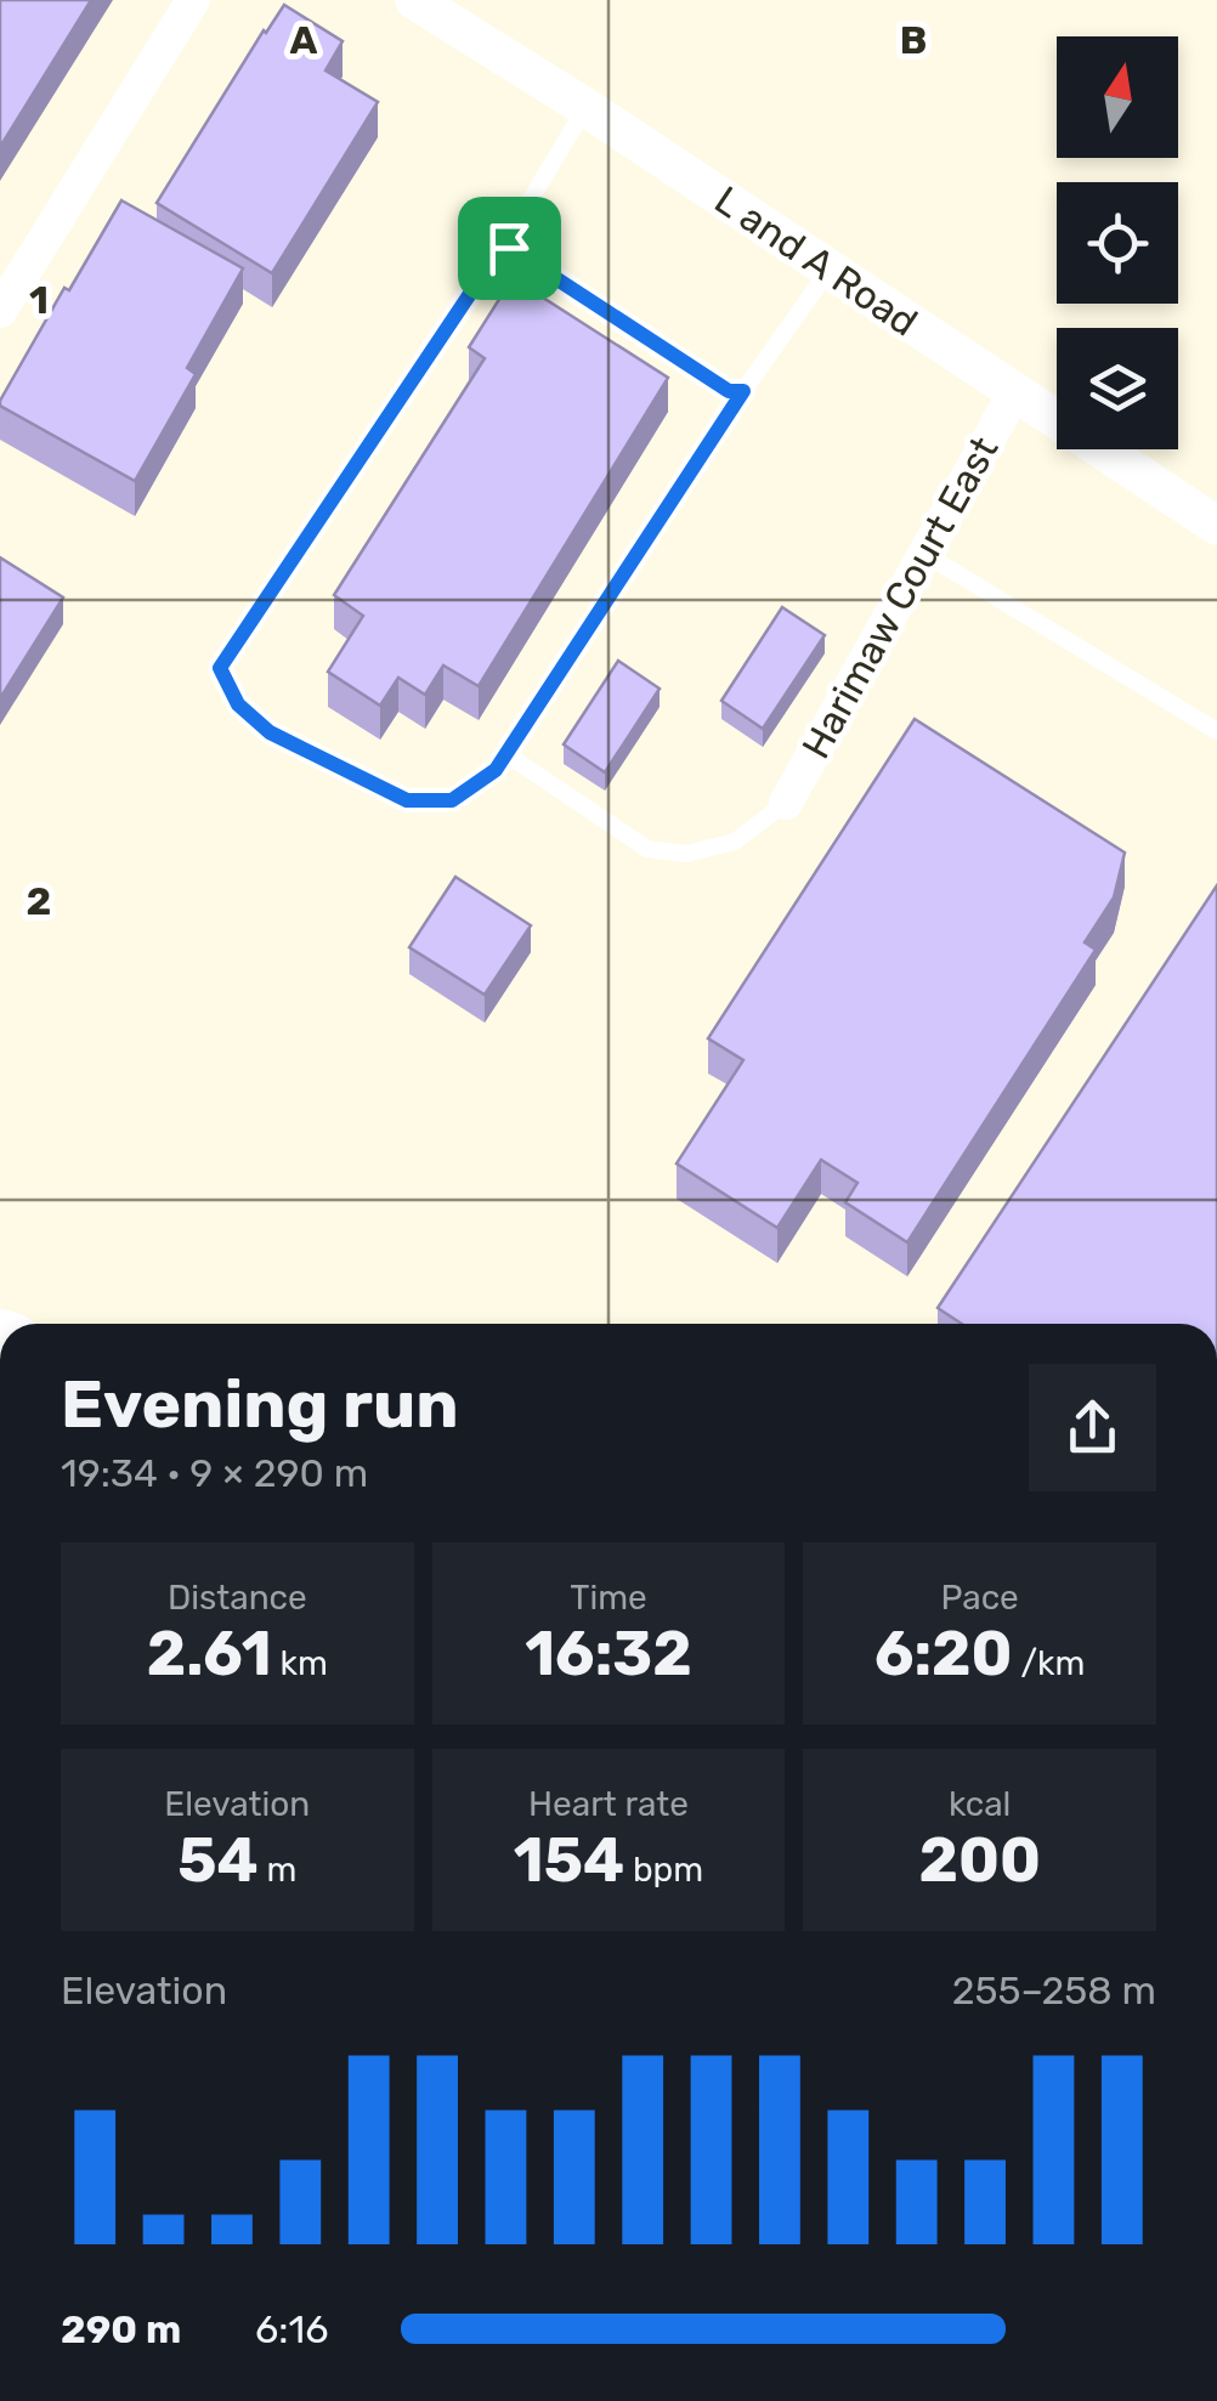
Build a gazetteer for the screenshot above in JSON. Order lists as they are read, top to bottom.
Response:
{
  "streets": {
    "street": ["L and A Road", "Harimaw Court East"]
  },
  "crossings": [
    ["L and A Road", "Harimaw Court East"]
  ],
  "north": "top",
  "page": {
    "heading": ["Evening run", "19:34 · 9 × 290 m"],
    "stats": [
      ["Distance", "2.61 km"],
      ["Time", "16:32"],
      ["Pace", "6:20 /km"],
      ["Elevation", "54 m"],
      ["Heart rate", "154 bpm"],
      ["kcal", "200"]
    ],
    "chart": ["Elevation", "255–258 m"],
    "list": [
      {
        "name": "290 m",
        "note": "6:16"
      }
    ]
  },
  "grid": {
    "columns": ["A", "B"],
    "rows": ["1", "2"]
  }
}
